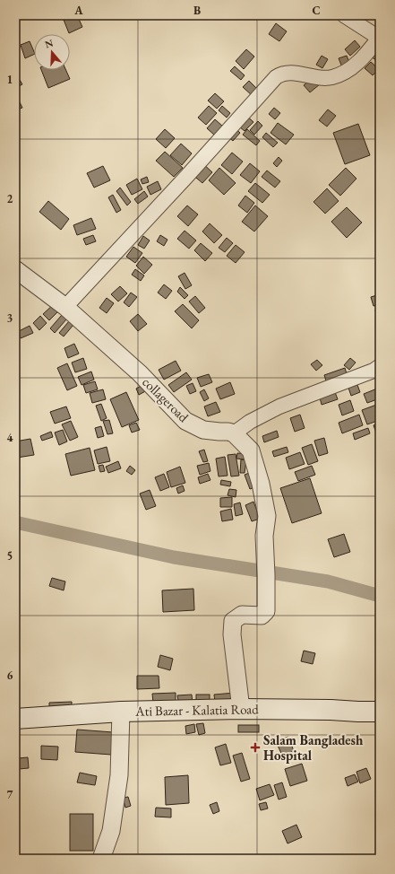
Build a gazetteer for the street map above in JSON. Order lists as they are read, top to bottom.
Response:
{
  "streets": {
    "main road": ["Ati Bazar - Kalatia Road"],
    "street": ["collageroad"]
  },
  "places": {
    "health": ["Salam Bangladesh Hospital"]
  },
  "north": "top",
  "grid": {
    "columns": ["A", "B", "C"],
    "rows": [
      "1",
      "2",
      "3",
      "4",
      "5",
      "6",
      "7"
    ]
  }
}
